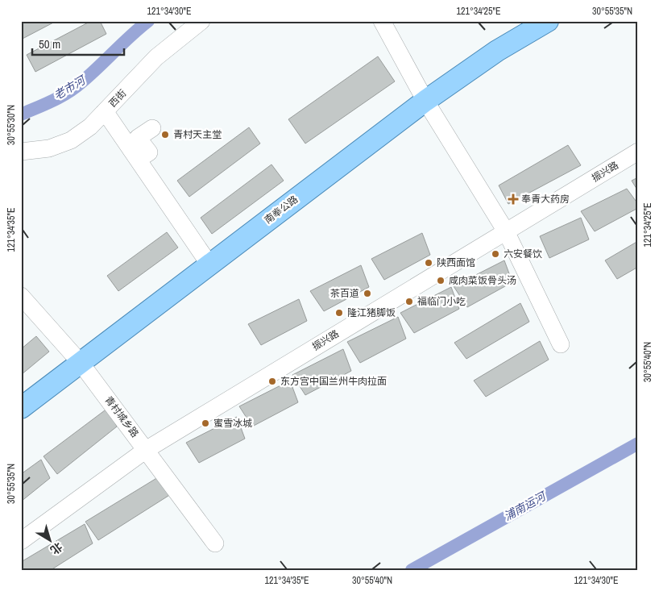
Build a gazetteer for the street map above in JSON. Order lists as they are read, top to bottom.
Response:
{
  "streets": {
    "main road": ["南奉公路"],
    "street": ["西街", "振兴路", "青村城乡路"]
  },
  "crossings": [
    ["振兴路", "青村城乡路"],
    ["南奉公路", "青村城乡路"]
  ],
  "water": ["老市河", "浦南运河"],
  "places": {
    "other": [
      "青村天主堂",
      "六安餐饮",
      "陕西面馆",
      "咸肉菜饭骨头汤",
      "茶百道",
      "福临门小吃",
      "隆江猪脚饭",
      "东方宫中国兰州牛肉拉面",
      "蜜雪冰城"
    ],
    "health": ["奉青大药房"]
  },
  "scale_bar": "50 m",
  "north": "bottom right",
  "coordinates": [
    "121°34'30\"E",
    "121°34'25\"E",
    "30°55'35\"N",
    "30°55'30\"N",
    "121°34'35\"E",
    "30°55'40\"N"
  ]
}
